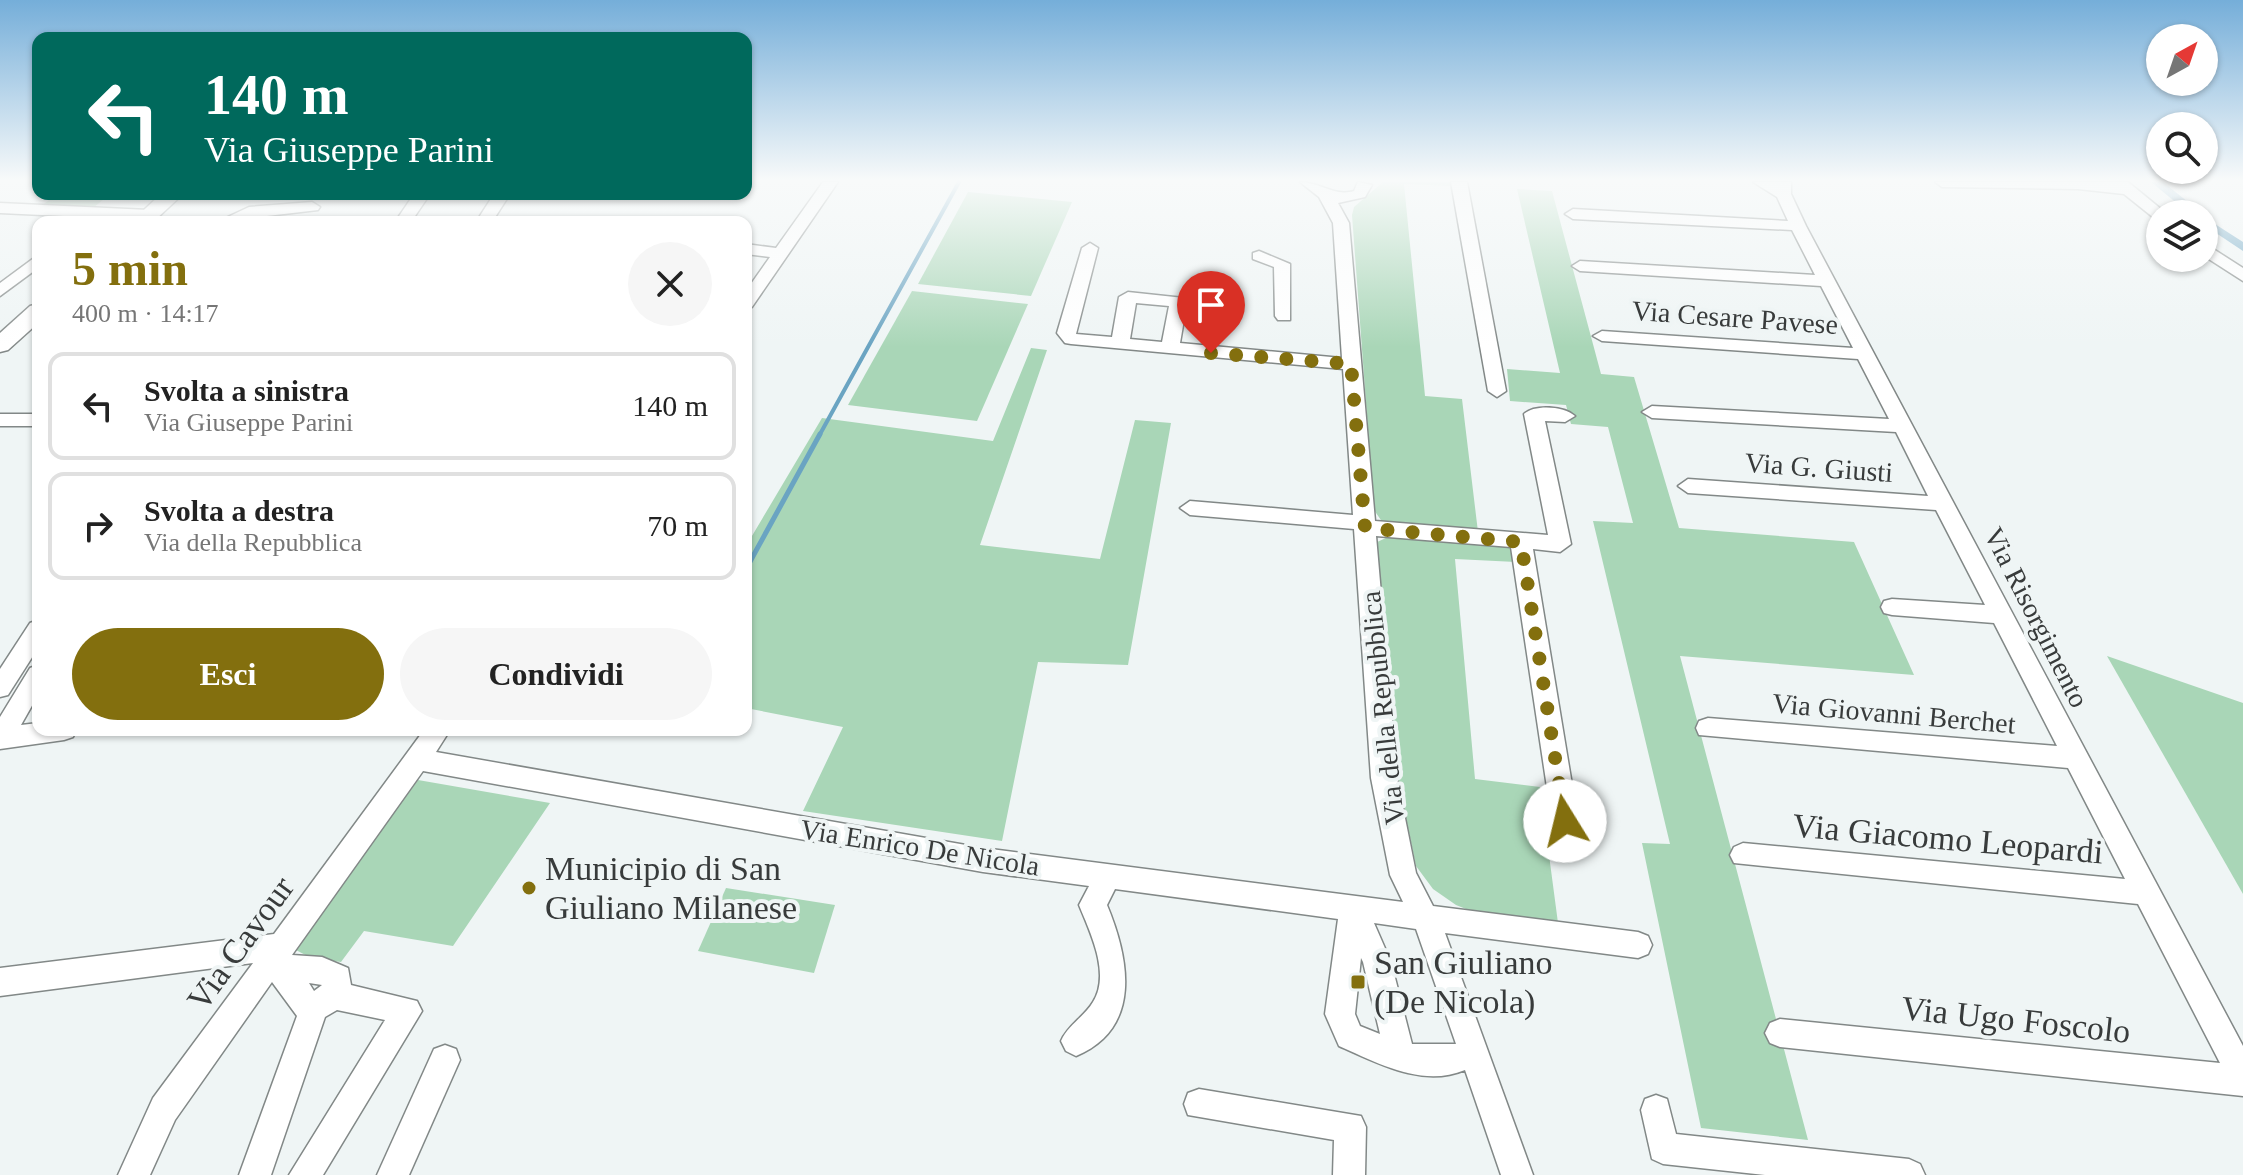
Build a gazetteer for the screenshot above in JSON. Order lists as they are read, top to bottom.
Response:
{
  "streets": {
    "street": [
      "Via Cesare Pavese",
      "Via G. Giusti",
      "Via Risorgimento",
      "Via della Repubblica",
      "Via Giovanni Berchet",
      "Via Giacomo Leopardi",
      "Via Enrico De Nicola",
      "Via Cavour",
      "Via Ugo Foscolo"
    ]
  },
  "crossings": [
    ["Via Cesare Pavese", "Via Risorgimento"],
    ["Via G. Giusti", "Via Risorgimento"],
    ["Via Risorgimento", "Via Giovanni Berchet"],
    ["Via Risorgimento", "Via Giacomo Leopardi"],
    ["Via Risorgimento", "Via Ugo Foscolo"],
    ["Via della Repubblica", "Via Enrico De Nicola"],
    ["Via Enrico De Nicola", "Via Cavour"]
  ],
  "places": {
    "other": ["Municipio di San Giuliano Milanese"],
    "transit": ["San Giuliano (De Nicola)"]
  },
  "north": "top right",
  "page": {
    "turn": ["140 m", "Via Giuseppe Parini"],
    "heading": ["5 min", "400 m · 14:17"],
    "list": [
      {
        "name": "Svolta a sinistra",
        "note": "Via Giuseppe Parini",
        "value": "140 m"
      },
      {
        "name": "Svolta a destra",
        "note": "Via della Repubblica",
        "value": "70 m"
      }
    ],
    "buttons": ["Esci", "Condividi"]
  }
}
